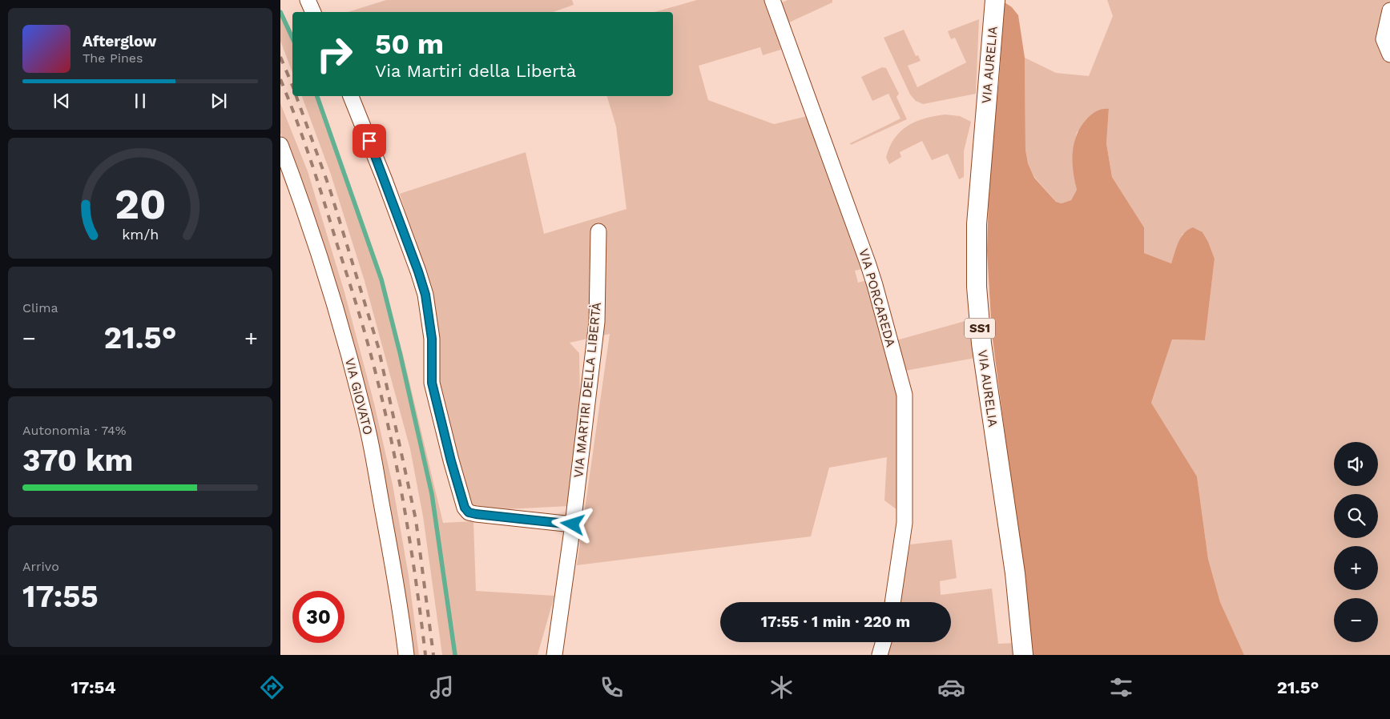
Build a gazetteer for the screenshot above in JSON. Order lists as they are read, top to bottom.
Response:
{
  "streets": {
    "main road": ["VIA AURELIA", "SS1"],
    "street": ["VIA PORCAREDA", "VIA MARTIRI DELLA LIBERTÀ", "VIA GIOVATO"]
  },
  "page": {
    "turn": ["50 m", "Via Martiri della Libertà"],
    "song": ["Afterglow", "The Pines"],
    "tile": [
      "Clima",
      ["Autonomia · 74%", "370 km"],
      ["Arrivo", "17:55"]
    ],
    "heat": ["−", "21.5°", "+"],
    "map_buttons": ["+", "−"],
    "limit": "30",
    "trip": "17:55 · 1 min · 220 m",
    "tabs": ["17:54", "21.5°"],
    "gauge": ["20", "km/h"]
  }
}
